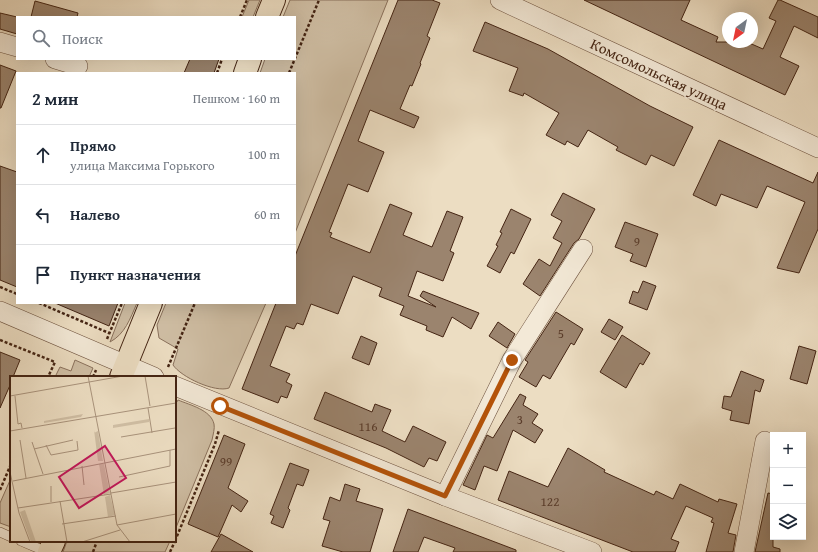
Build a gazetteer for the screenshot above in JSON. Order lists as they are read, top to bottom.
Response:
{
  "streets": {
    "street": ["Комсомольская улица"]
  },
  "house_numbers": [
    "9",
    "5",
    "3",
    "116",
    "99",
    "122"
  ],
  "north": "bottom left",
  "page": {
    "search": "Поиск",
    "heading": ["2 мин", "Пешком · 160 m"],
    "list": [
      ["Прямо", "улица Максима Горького", "100 m"],
      ["Налево", "60 m"],
      "Пункт назначения"
    ],
    "map_buttons": ["+", "−"]
  }
}
